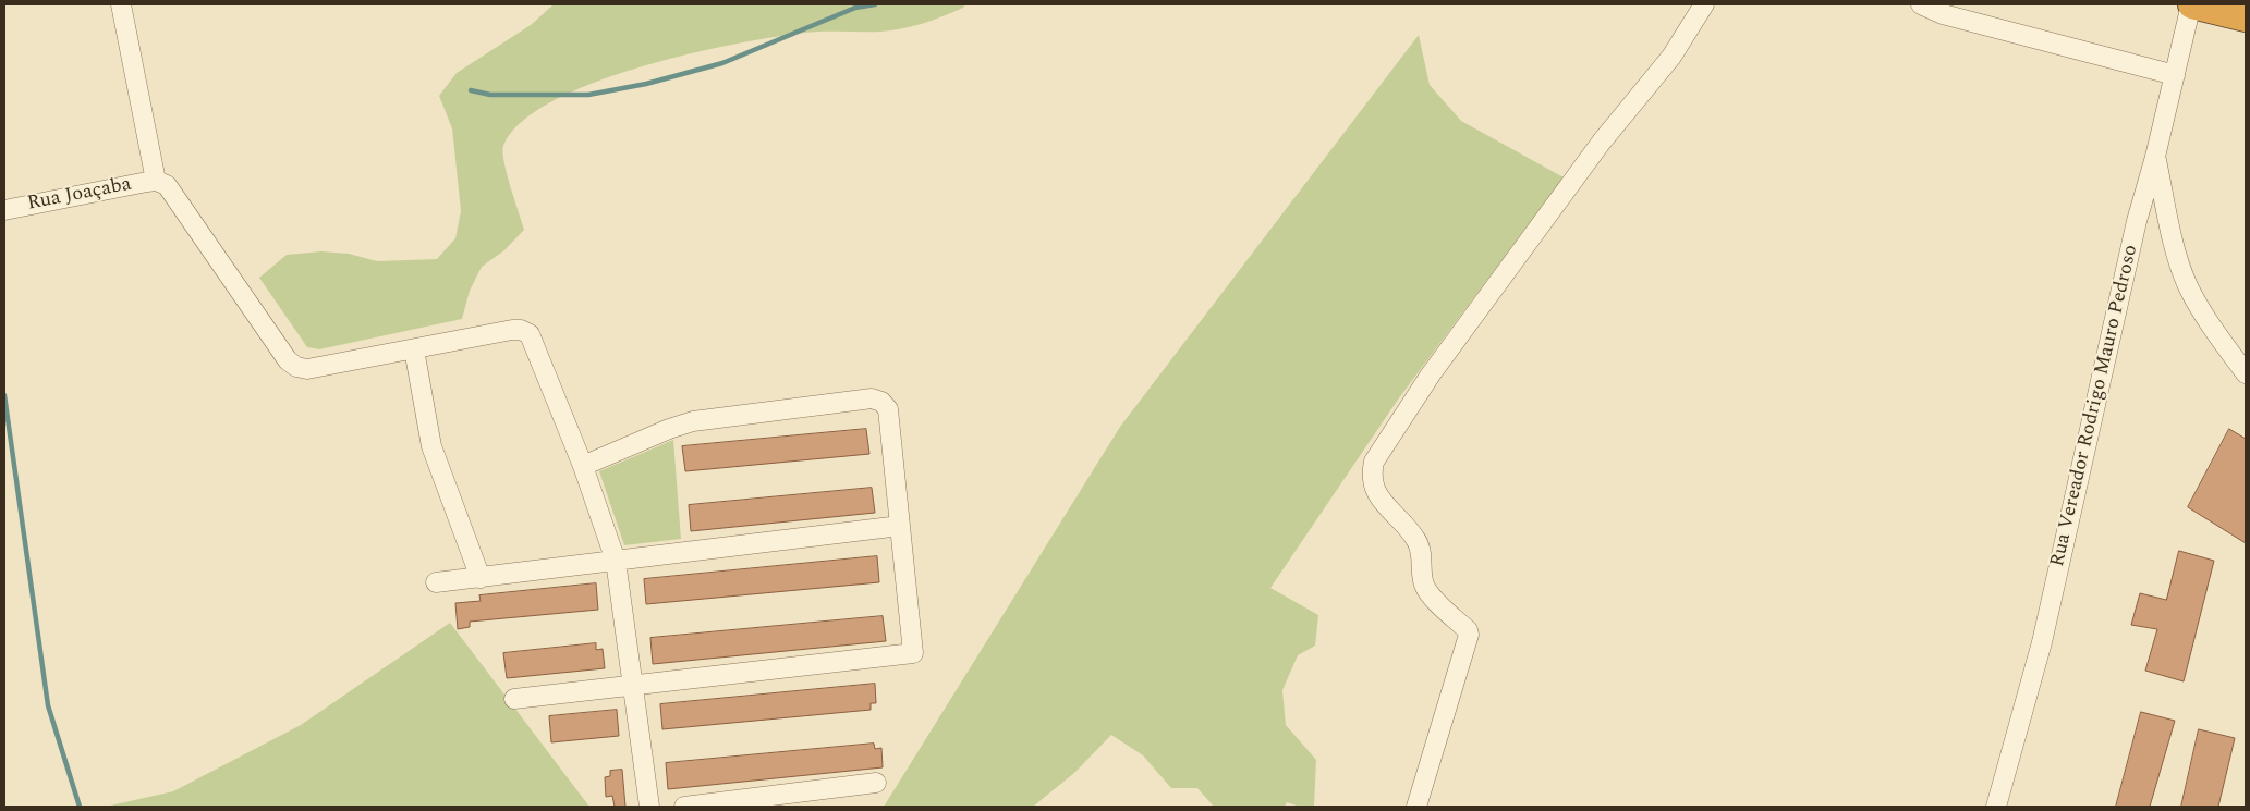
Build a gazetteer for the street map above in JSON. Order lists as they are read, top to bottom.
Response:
{
  "streets": {
    "street": ["Rua Joaçaba", "Rua Vereador Rodrigo Mauro Pedroso"]
  }
}
